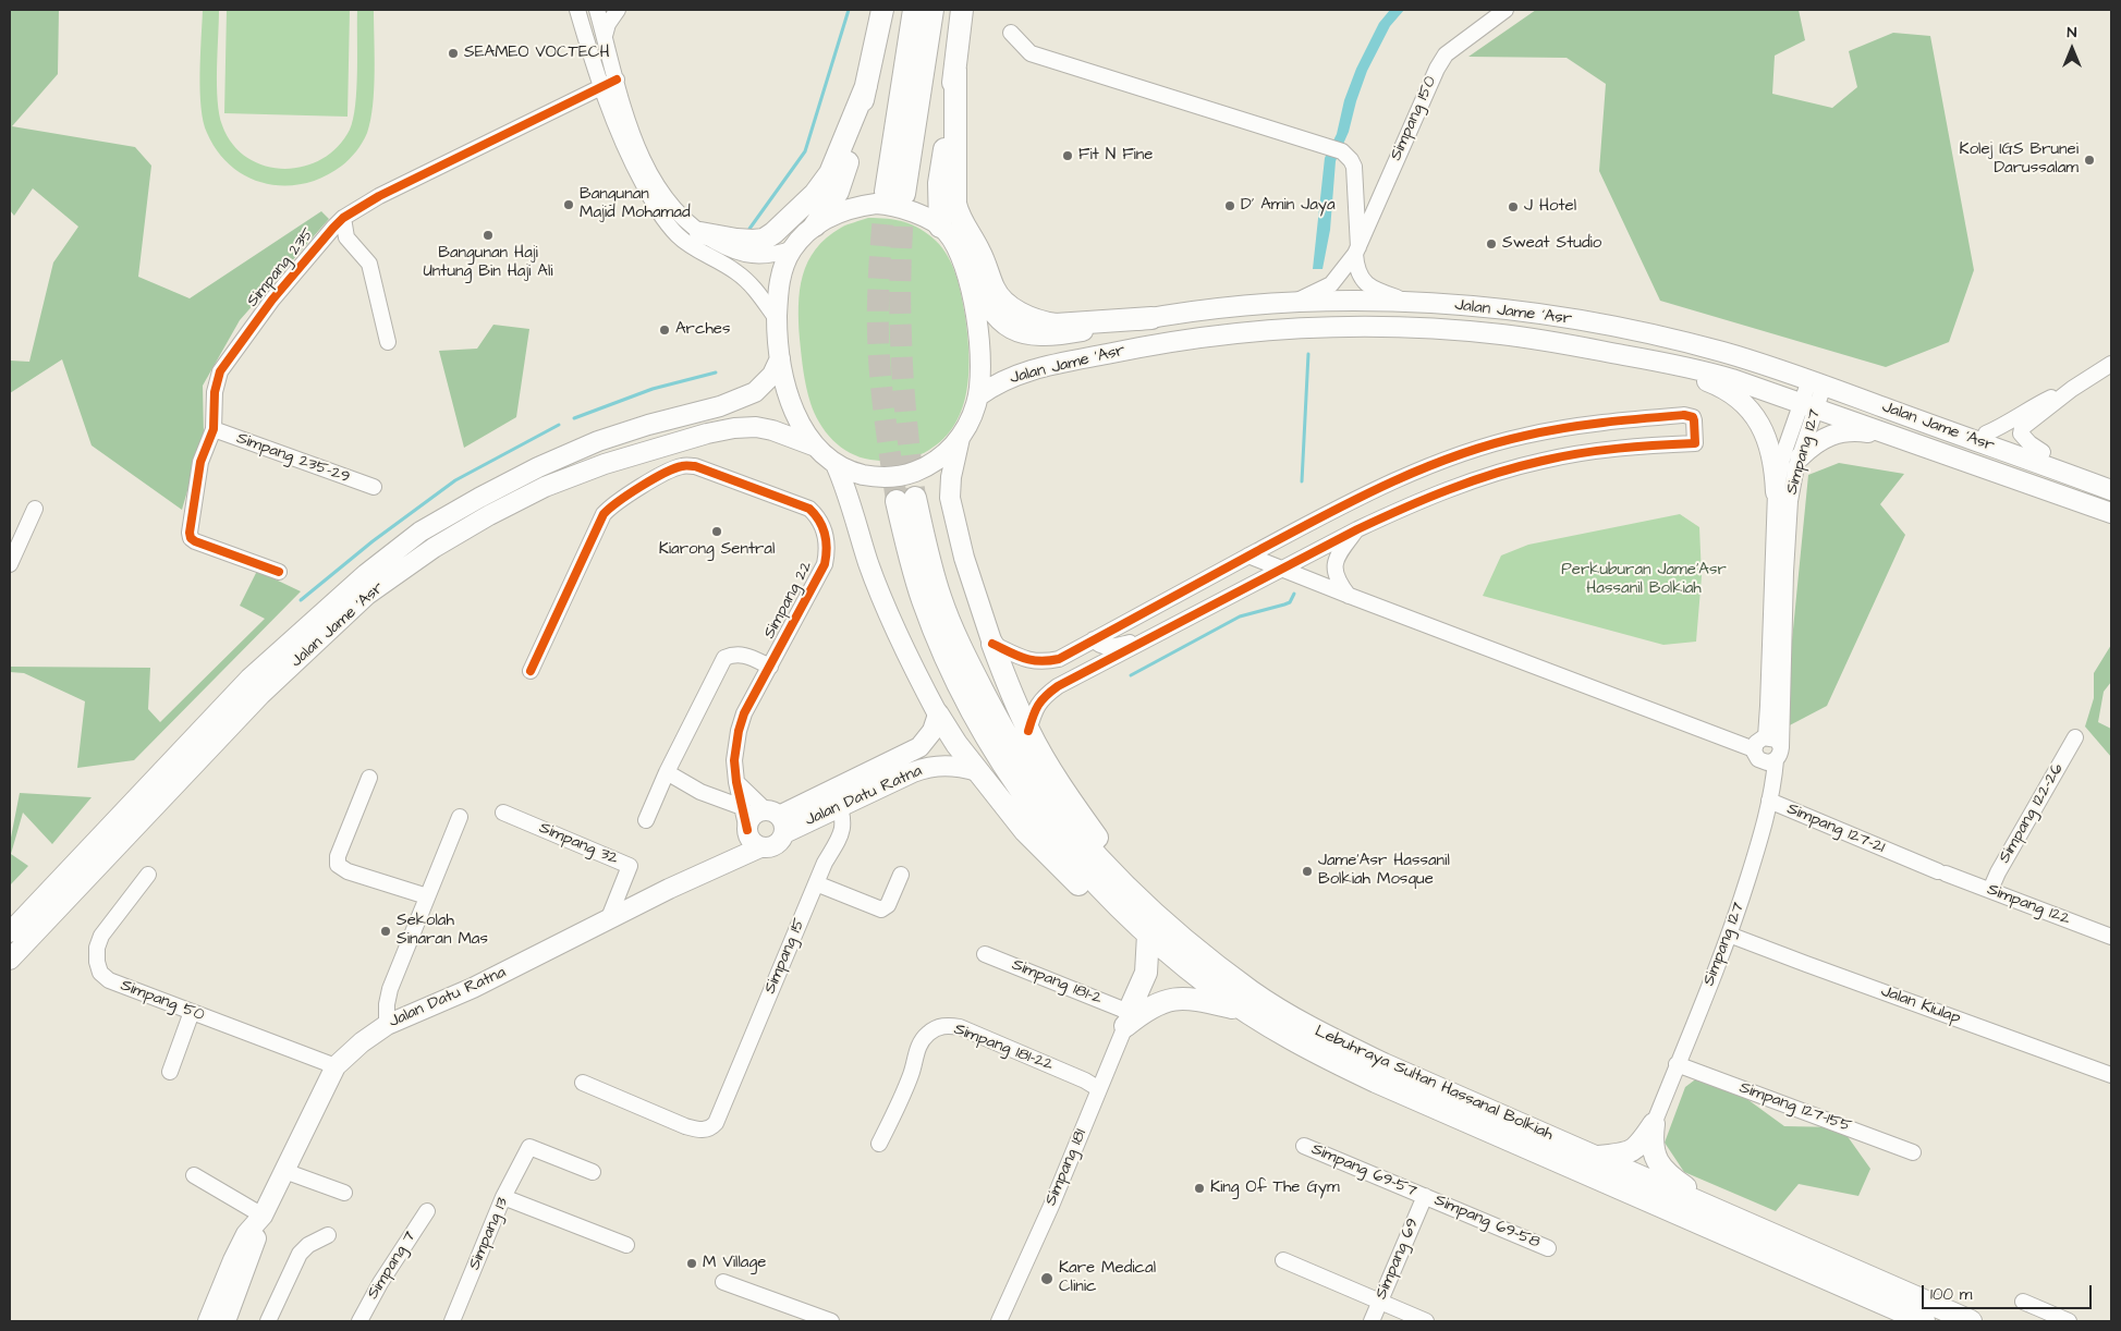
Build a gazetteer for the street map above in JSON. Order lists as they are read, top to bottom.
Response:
{
  "streets": {
    "highway": ["Lebuhraya Sultan Hassanal Bolkiah"],
    "main road": ["Jalan Jame 'Asr", "Jalan Datu Ratna"],
    "street": [
      "Simpang 150",
      "Simpang 235",
      "Simpang 127",
      "Simpang 235-29",
      "Simpang 22",
      "Simpang 122-26",
      "Simpang 127-21",
      "Simpang 32",
      "Simpang 122",
      "Simpang 15",
      "Simpang 181-2",
      "Simpang 50",
      "Jalan Kiulap",
      "Simpang 181-22",
      "Simpang 127-155",
      "Simpang 181",
      "Simpang 69-57",
      "Simpang 69-58",
      "Simpang 13",
      "Simpang 69",
      "Simpang 7"
    ]
  },
  "crossings": [
    ["Simpang 150", "Jalan Jame 'Asr"],
    ["Simpang 235", "Simpang 235-29"],
    ["Jalan Jame 'Asr", "Simpang 127"],
    ["Simpang 127", "Simpang 127-21"],
    ["Simpang 127", "Jalan Kiulap"],
    ["Simpang 127", "Simpang 127-155"],
    ["Simpang 22", "Jalan Datu Ratna"],
    ["Jalan Datu Ratna", "Simpang 32"],
    ["Jalan Datu Ratna", "Simpang 15"],
    ["Jalan Datu Ratna", "Simpang 50"],
    ["Simpang 122-26", "Simpang 122"],
    ["Simpang 127-21", "Simpang 122"],
    ["Simpang 181-2", "Simpang 181"],
    ["Simpang 181-22", "Simpang 181"],
    ["Simpang 69-57", "Simpang 69-58"],
    ["Simpang 69-57", "Simpang 69"],
    ["Simpang 69-58", "Simpang 69"]
  ],
  "parks": ["Perkuburan Jame'Asr Hassanil Bolkiah"],
  "places": [
    "SEAMEO VOCTECH",
    "Fit N Fine",
    "Kolej IGS Brunei Darussalam",
    "Bangunan Majid Mohamad",
    "D' Amin Jaya",
    "J Hotel",
    "Bangunan Haji Untung Bin Haji Ali",
    "Sweat Studio",
    "Arches",
    "Kiarong Sentral",
    "Jame'Asr Hassanil Bolkiah Mosque",
    "Sekolah Sinaran Mas",
    "King Of The Gym",
    "M Village",
    "Kare Medical Clinic"
  ],
  "scale_bar": "100 m",
  "north": "top"
}
